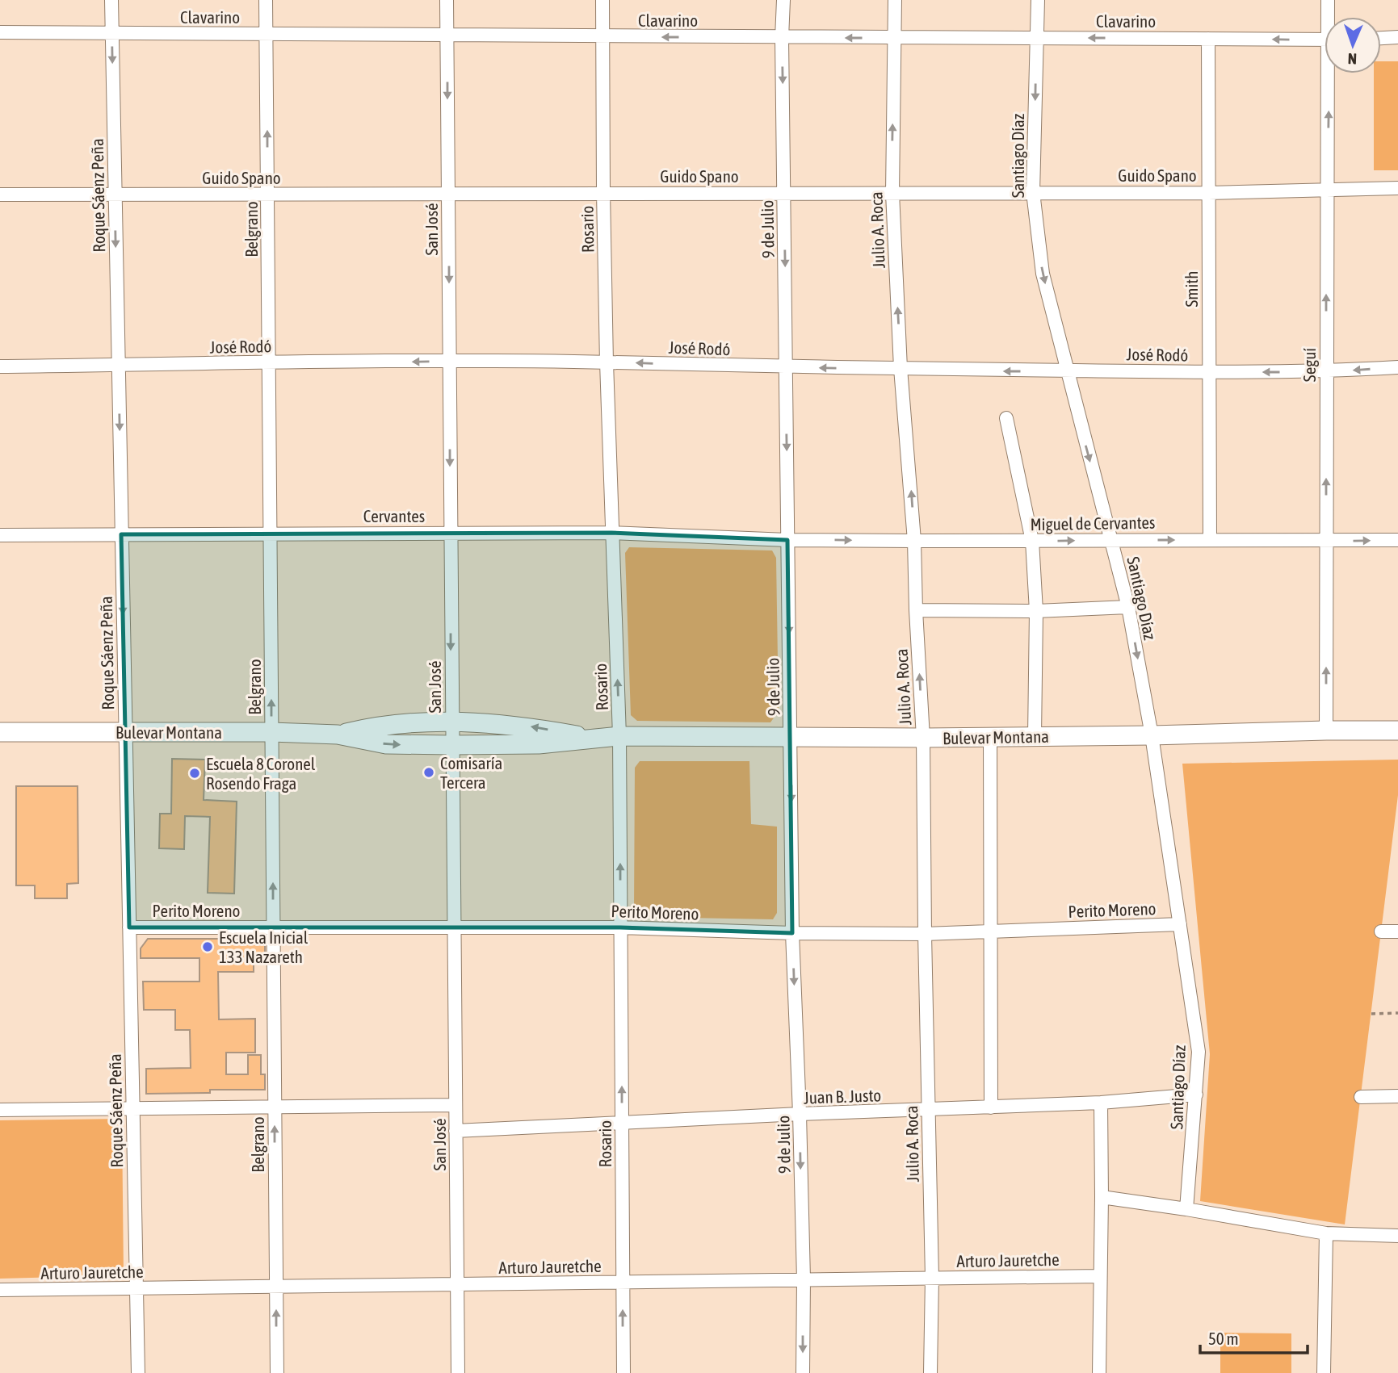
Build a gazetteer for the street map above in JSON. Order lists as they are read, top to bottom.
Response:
{
  "streets": {
    "main road": ["Bulevar Montana"],
    "street": [
      "Clavarino",
      "Santiago Díaz",
      "Guido Spano",
      "Roque Sáenz Peña",
      "Belgrano",
      "San José",
      "Rosario",
      "9 de Julio",
      "Julio A. Roca",
      "Smith",
      "José Rodó",
      "Seguí",
      "Cervantes",
      "Miguel de Cervantes",
      "Perito Moreno",
      "Juan B. Justo",
      "Arturo Jauretche"
    ]
  },
  "crossings": [
    ["Clavarino", "Santiago Díaz"],
    ["Clavarino", "Roque Sáenz Peña"],
    ["Clavarino", "Belgrano"],
    ["Clavarino", "San José"],
    ["Clavarino", "Rosario"],
    ["Clavarino", "9 de Julio"],
    ["Clavarino", "Julio A. Roca"],
    ["Clavarino", "Smith"],
    ["Santiago Díaz", "Guido Spano"],
    ["Santiago Díaz", "José Rodó"],
    ["Santiago Díaz", "Miguel de Cervantes"],
    ["Santiago Díaz", "Bulevar Montana"],
    ["Santiago Díaz", "Perito Moreno"],
    ["Santiago Díaz", "Juan B. Justo"],
    ["Guido Spano", "Roque Sáenz Peña"],
    ["Guido Spano", "Belgrano"],
    ["Guido Spano", "San José"],
    ["Guido Spano", "Rosario"],
    ["Guido Spano", "9 de Julio"],
    ["Guido Spano", "Julio A. Roca"],
    ["Guido Spano", "Smith"],
    ["Guido Spano", "Seguí"],
    ["Roque Sáenz Peña", "José Rodó"],
    ["Roque Sáenz Peña", "Cervantes"],
    ["Roque Sáenz Peña", "Bulevar Montana"],
    ["Roque Sáenz Peña", "Perito Moreno"],
    ["Roque Sáenz Peña", "Arturo Jauretche"],
    ["Belgrano", "José Rodó"],
    ["Belgrano", "Cervantes"],
    ["Belgrano", "Bulevar Montana"],
    ["Belgrano", "Perito Moreno"],
    ["Belgrano", "Arturo Jauretche"],
    ["San José", "José Rodó"],
    ["San José", "Cervantes"],
    ["San José", "Bulevar Montana"],
    ["San José", "Perito Moreno"],
    ["San José", "Juan B. Justo"],
    ["San José", "Arturo Jauretche"],
    ["Rosario", "José Rodó"],
    ["Rosario", "Cervantes"],
    ["Rosario", "Bulevar Montana"],
    ["Rosario", "Perito Moreno"],
    ["Rosario", "Juan B. Justo"],
    ["Rosario", "Arturo Jauretche"],
    ["9 de Julio", "José Rodó"],
    ["9 de Julio", "Cervantes"],
    ["9 de Julio", "Miguel de Cervantes"],
    ["9 de Julio", "Bulevar Montana"],
    ["9 de Julio", "Perito Moreno"],
    ["9 de Julio", "Juan B. Justo"],
    ["9 de Julio", "Arturo Jauretche"],
    ["Julio A. Roca", "José Rodó"],
    ["Julio A. Roca", "Miguel de Cervantes"],
    ["Julio A. Roca", "Bulevar Montana"],
    ["Julio A. Roca", "Perito Moreno"],
    ["Julio A. Roca", "Juan B. Justo"],
    ["Julio A. Roca", "Arturo Jauretche"],
    ["Smith", "José Rodó"],
    ["Smith", "Miguel de Cervantes"],
    ["José Rodó", "Seguí"],
    ["Seguí", "Miguel de Cervantes"],
    ["Seguí", "Bulevar Montana"],
    ["Cervantes", "Miguel de Cervantes"]
  ],
  "one_way": [
    "Clavarino",
    "Roque Sáenz Peña",
    "Belgrano",
    "San José",
    "Rosario",
    "9 de Julio",
    "Julio A. Roca",
    "José Rodó",
    "Seguí",
    "Miguel de Cervantes"
  ],
  "places": ["Comisaría Tercera", "Escuela 8 Coronel Rosendo Fraga", "Escuela Inicial 133 Nazareth"],
  "scale_bar": "50 m",
  "north": "bottom"
}
